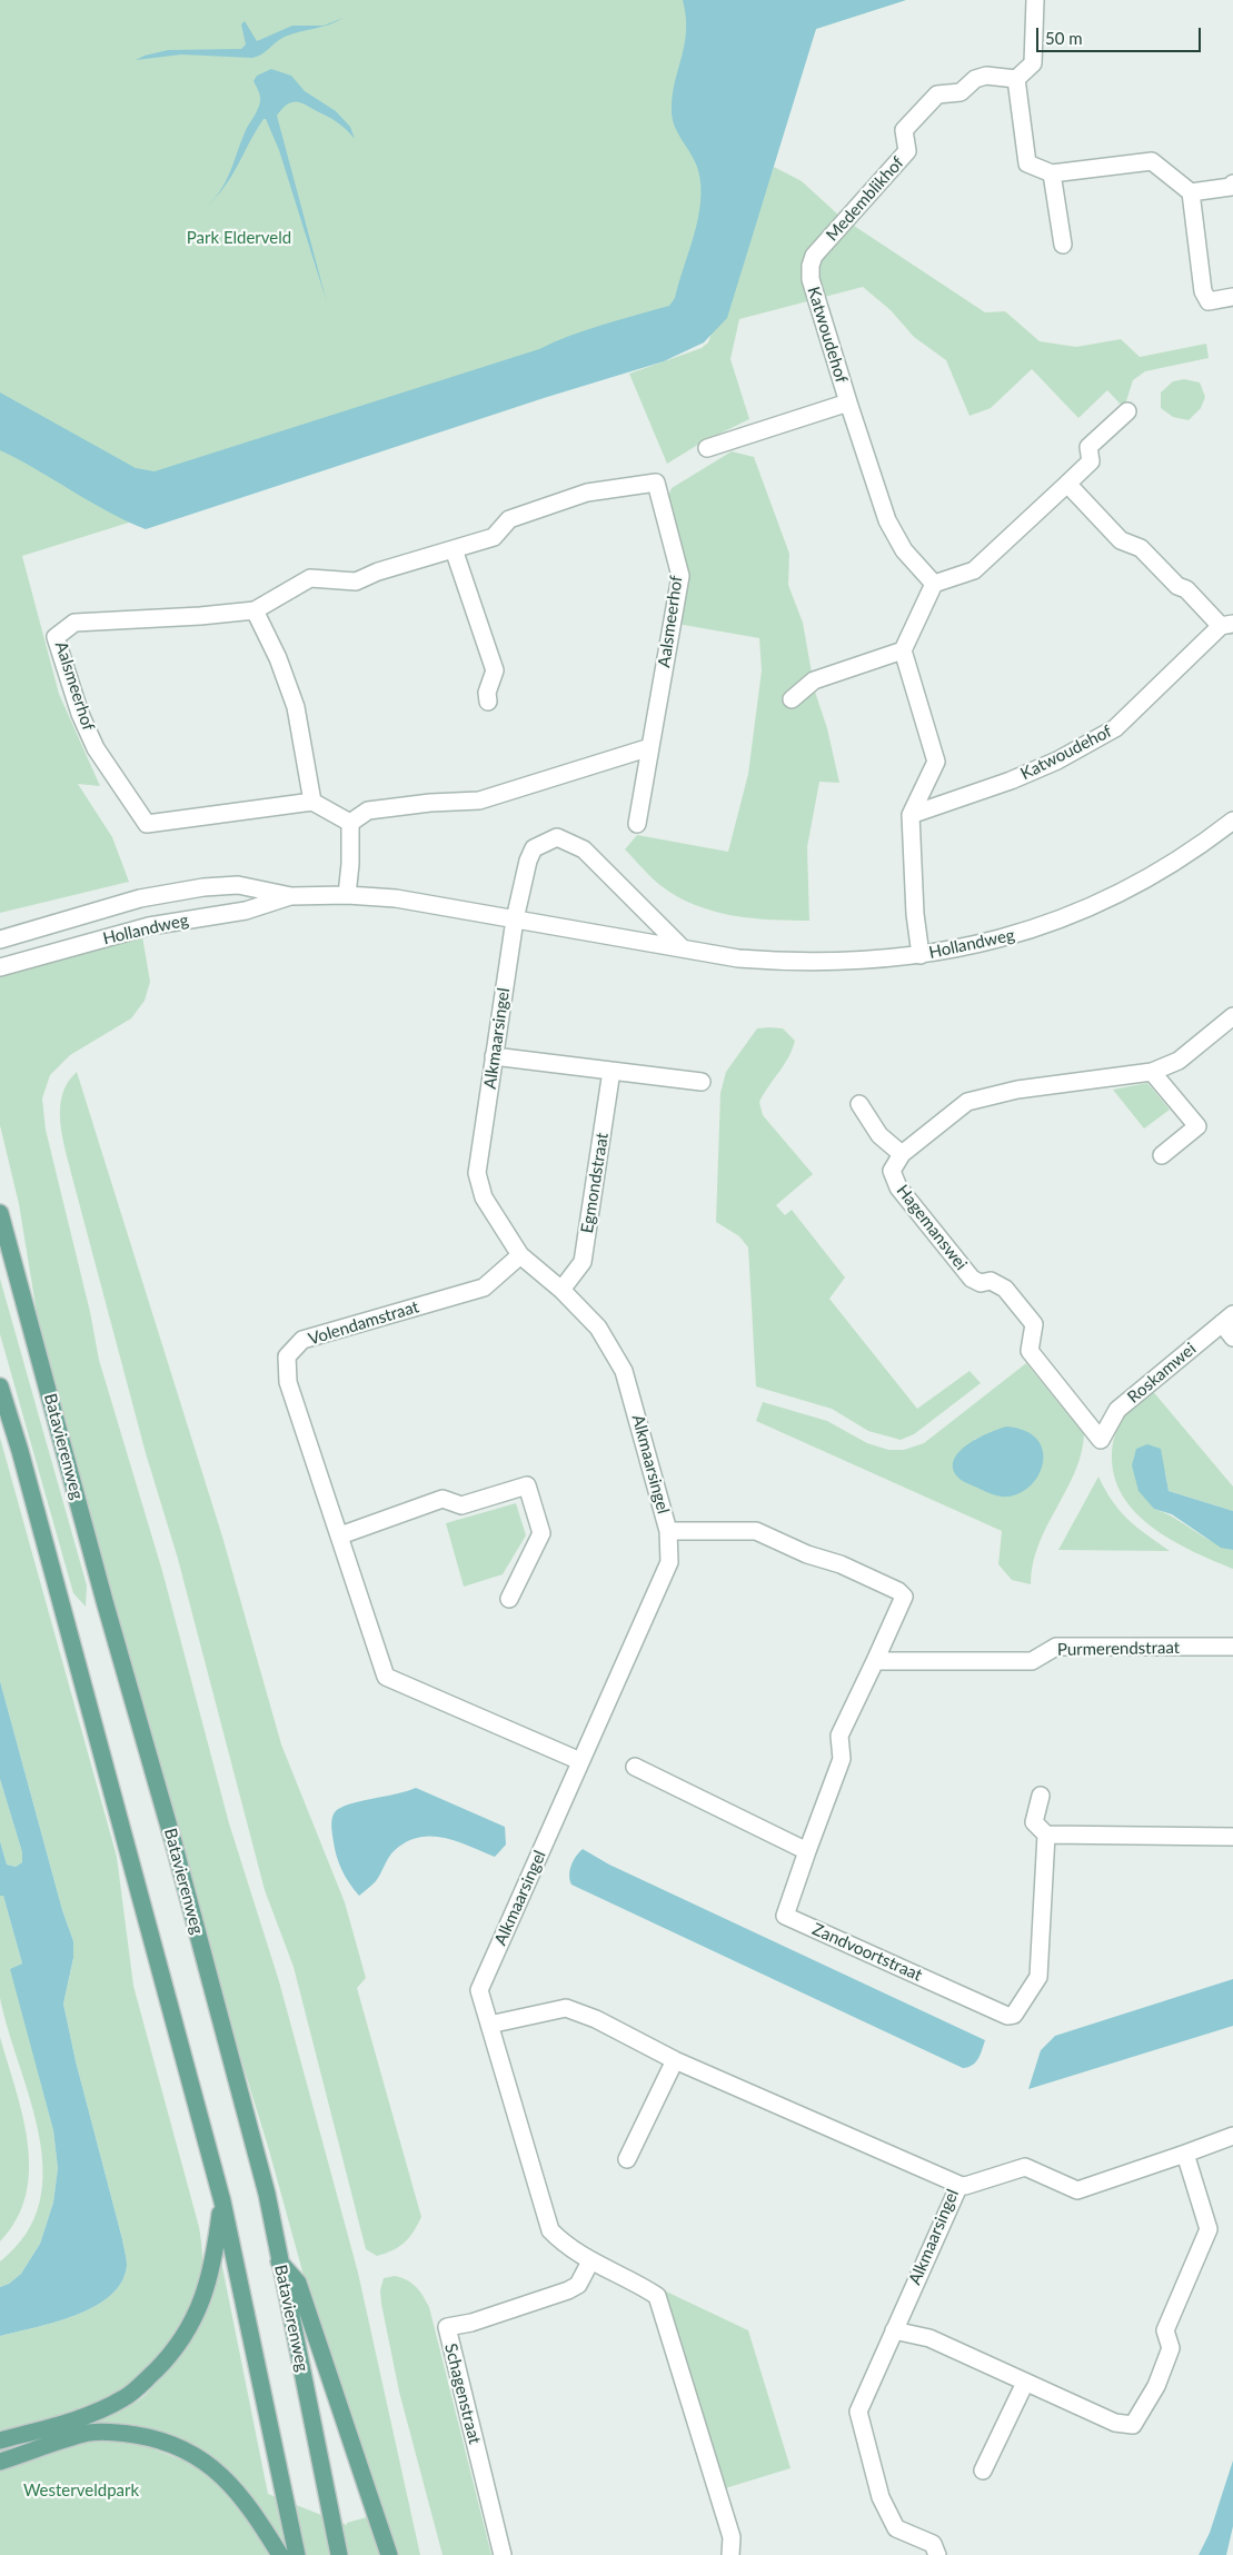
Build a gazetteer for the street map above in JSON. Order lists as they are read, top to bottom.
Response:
{
  "streets": {
    "main road": ["Batavierenweg"],
    "street": [
      "Medemblikhof",
      "Katwoudehof",
      "Aalsmeerhof",
      "Hollandweg",
      "Alkmaarsingel",
      "Egmondstraat",
      "Hagemanswei",
      "Volendamstraat",
      "Roskamwei",
      "Purmerendstraat",
      "Zandvoortstraat",
      "Schagenstraat"
    ]
  },
  "crossings": [
    ["Medemblikhof", "Katwoudehof"],
    ["Hollandweg", "Alkmaarsingel"],
    ["Alkmaarsingel", "Egmondstraat"],
    ["Alkmaarsingel", "Volendamstraat"],
    ["Alkmaarsingel", "Schagenstraat"],
    ["Hagemanswei", "Roskamwei"]
  ],
  "parks": ["Park Elderveld", "Westerveldpark"],
  "scale_bar": "50 m"
}
